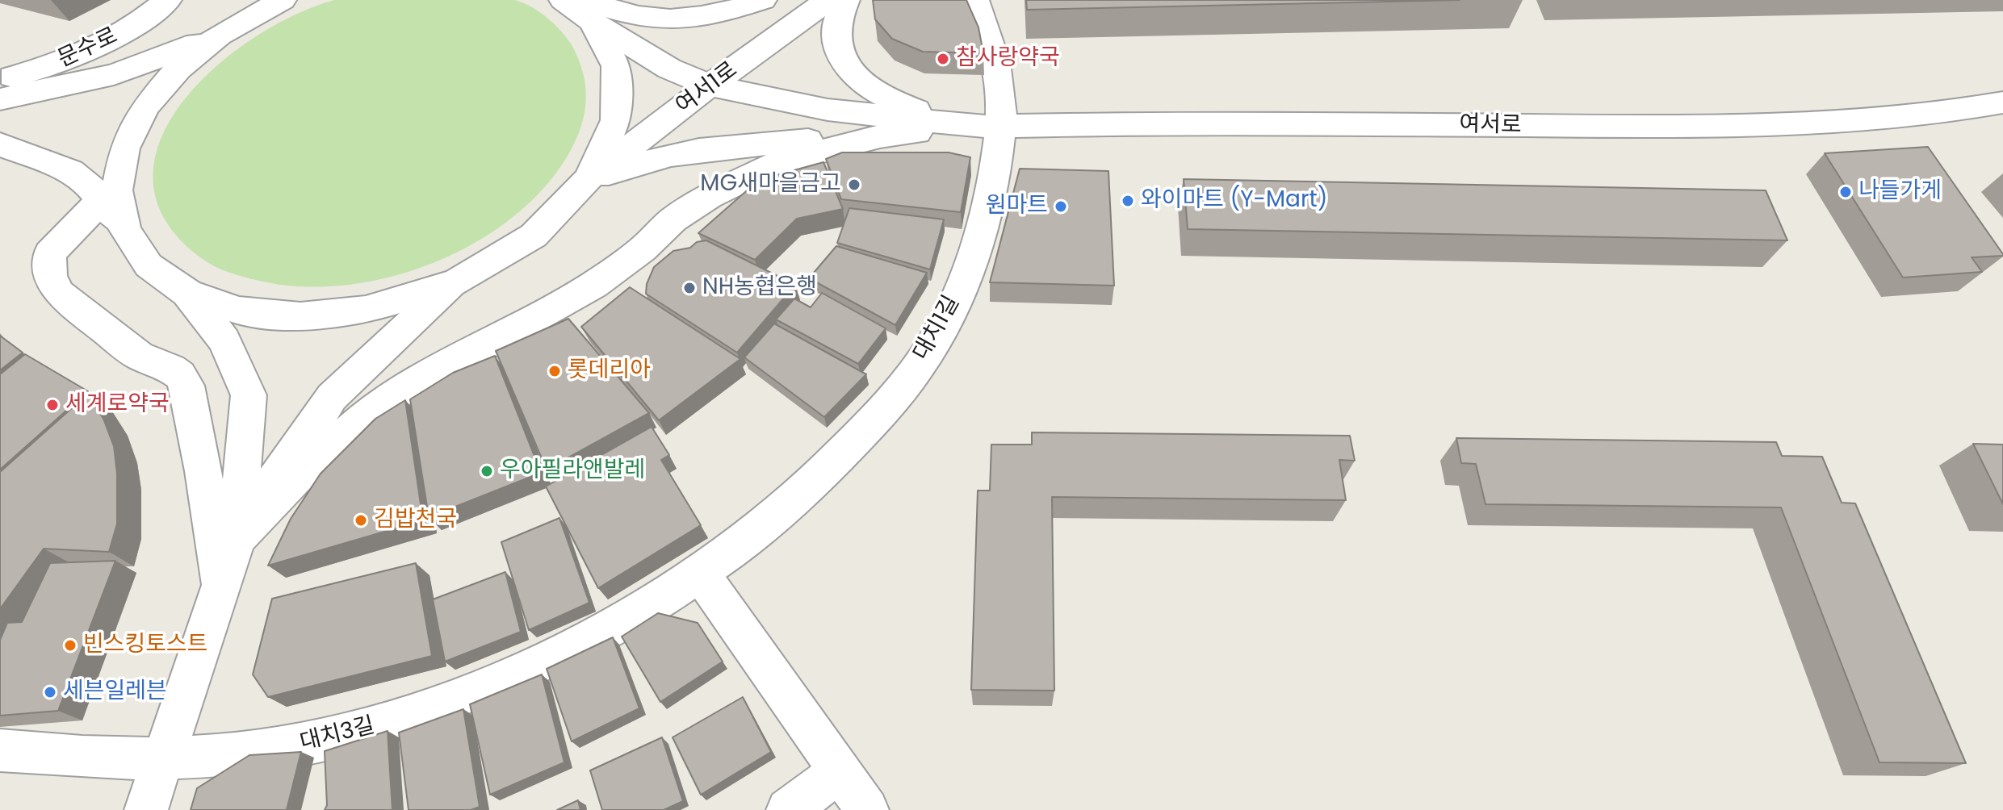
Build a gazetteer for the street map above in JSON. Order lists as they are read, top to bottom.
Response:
{
  "streets": {
    "street": [
      "문수로",
      "여서1로",
      "여서로",
      "대치1길",
      "대치3길"
    ]
  },
  "crossings": [
    ["여서로", "대치1길"],
    ["대치1길", "대치3길"]
  ],
  "places": [
    "참사랑약국",
    "MG새마을금고",
    "나들가게",
    "와이마트 (Y-Mart)",
    "원마트",
    "NH농협은행",
    "롯데리아",
    "세계로약국",
    "우아필라앤발레",
    "김밥천국",
    "빈스킹토스트",
    "세븐일레븐"
  ]
}
